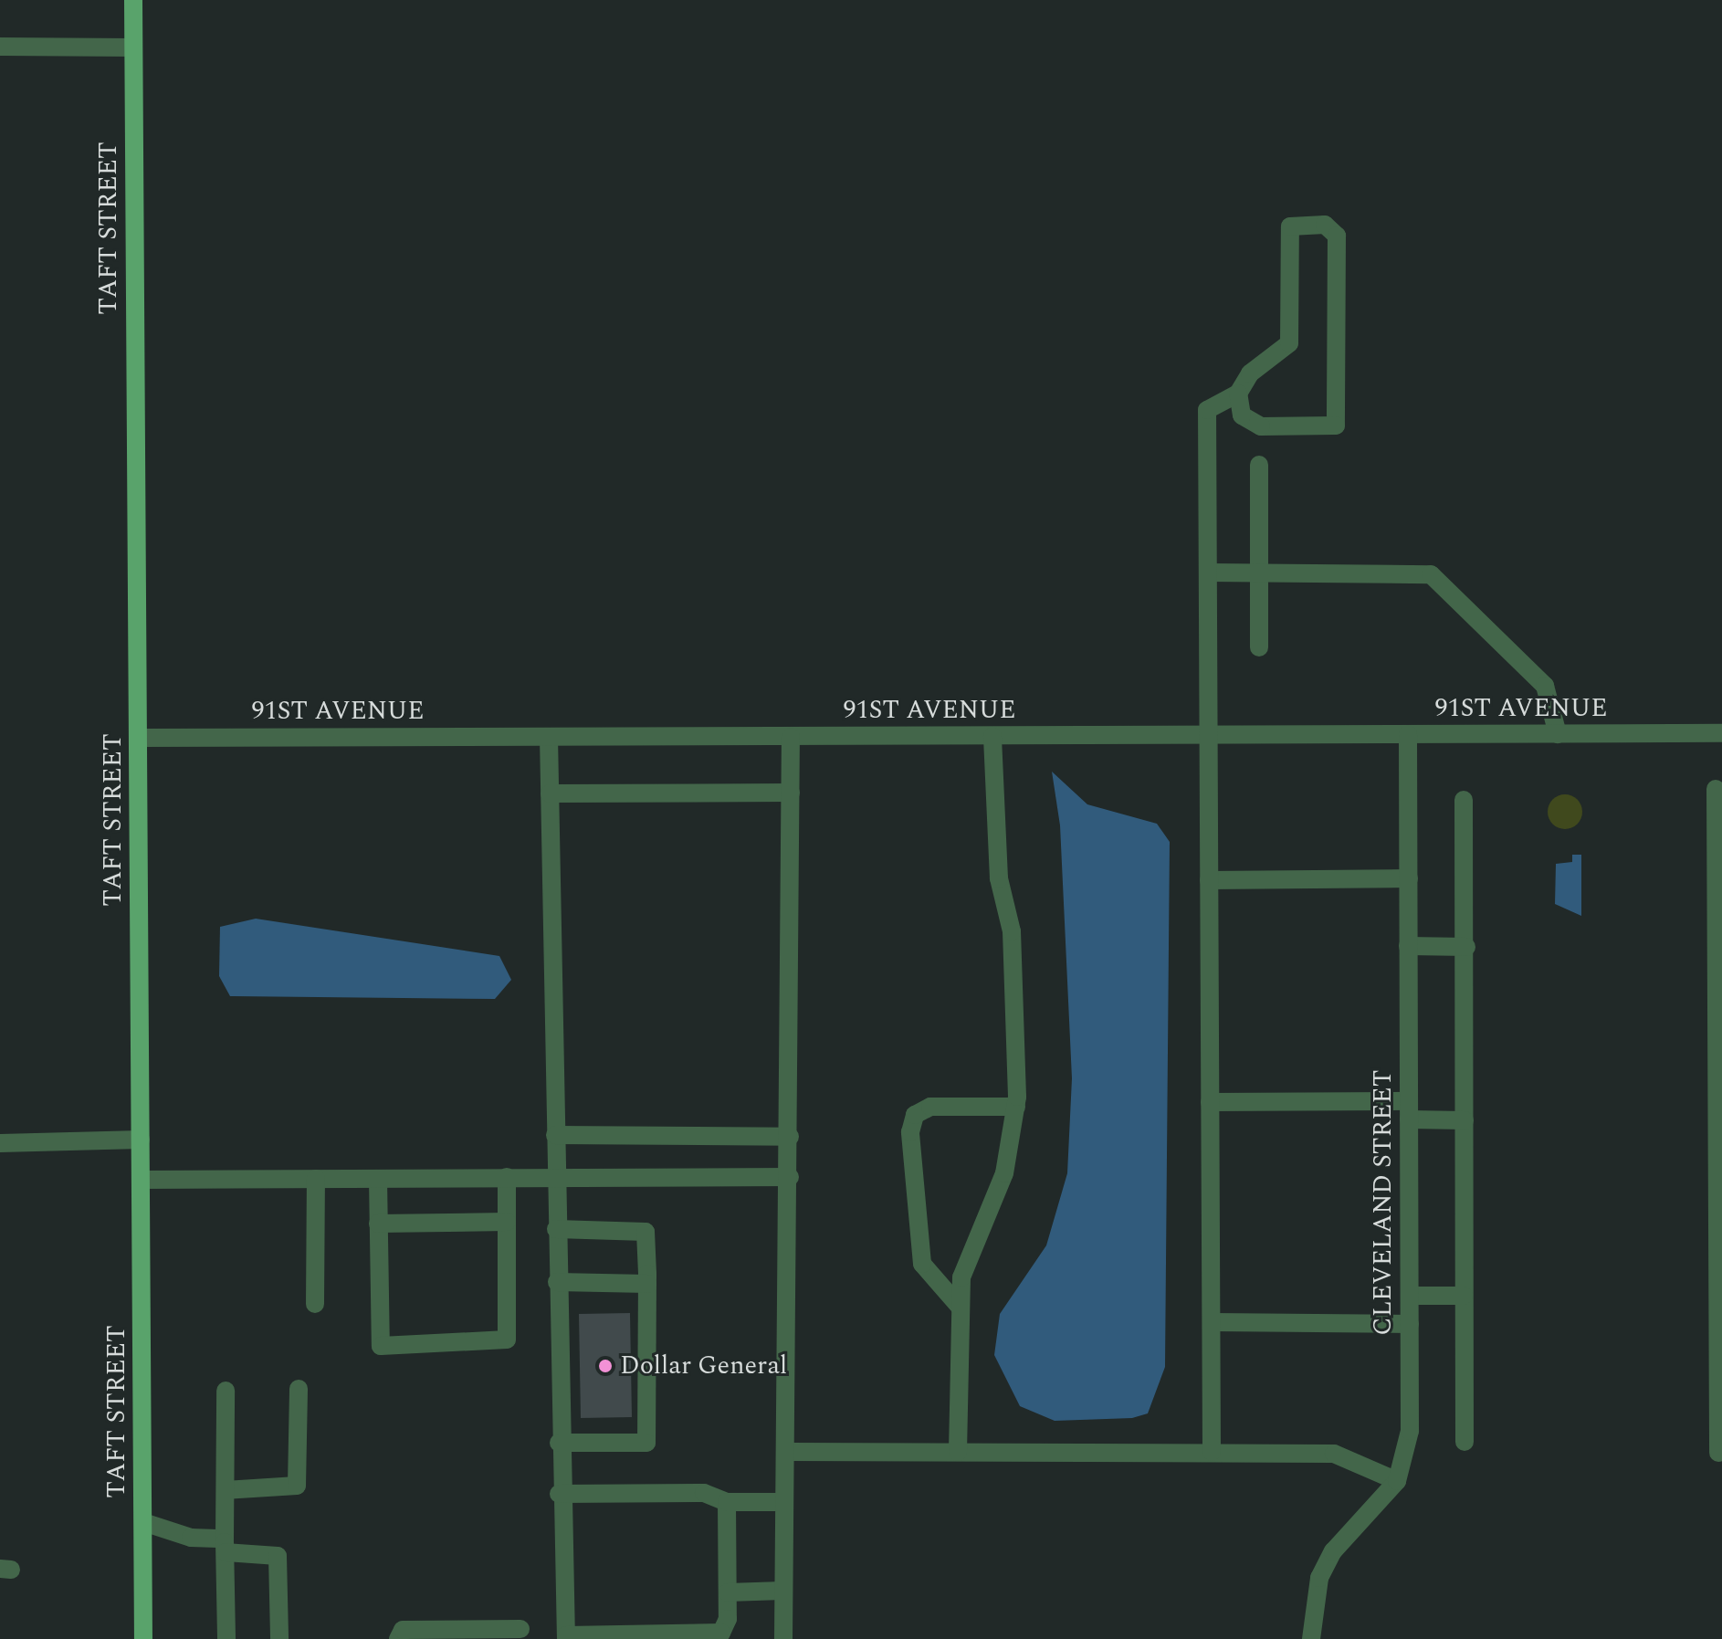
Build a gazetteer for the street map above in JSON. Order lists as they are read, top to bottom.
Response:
{
  "streets": {
    "main road": ["TAFT STREET"],
    "street": ["91ST AVENUE", "CLEVELAND STREET"]
  },
  "crossings": [
    ["TAFT STREET", "91ST AVENUE"],
    ["91ST AVENUE", "CLEVELAND STREET"]
  ],
  "places": ["Dollar General"]
}
